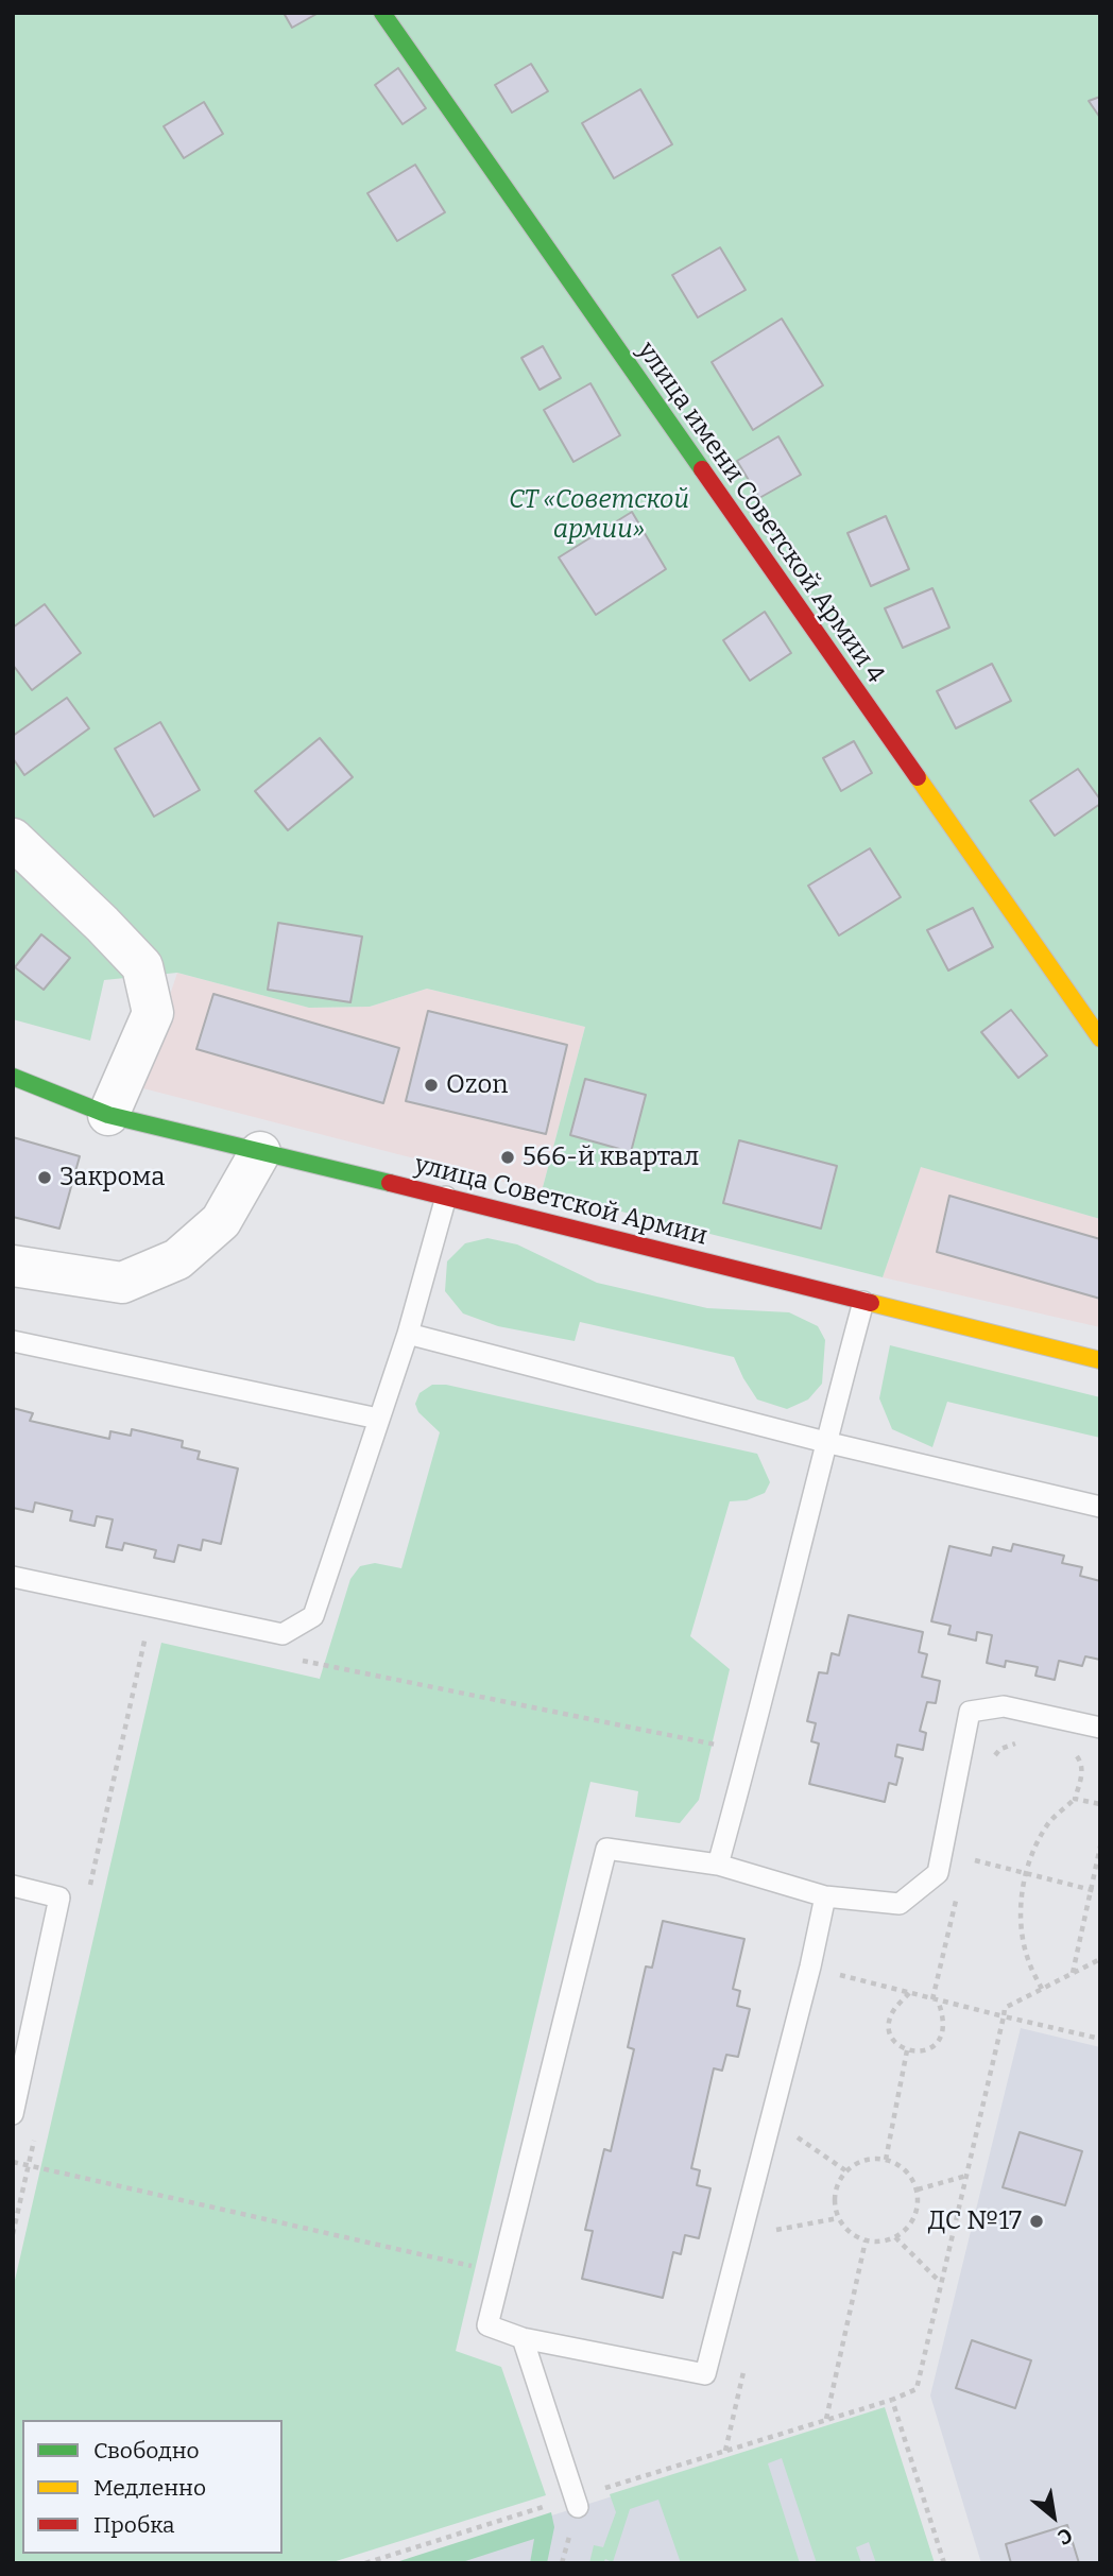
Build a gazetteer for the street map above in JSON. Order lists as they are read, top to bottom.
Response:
{
  "streets": {
    "street": ["улица имени Советской Армии 4", "улица Советской Армии"]
  },
  "parks": ["СТ «Советской армии»"],
  "places": [
    "Ozon",
    "566-й квартал",
    "Закрома",
    "ДС №17"
  ],
  "legend": ["Свободно", "Медленно", "Пробка"],
  "north": "bottom right"
}
